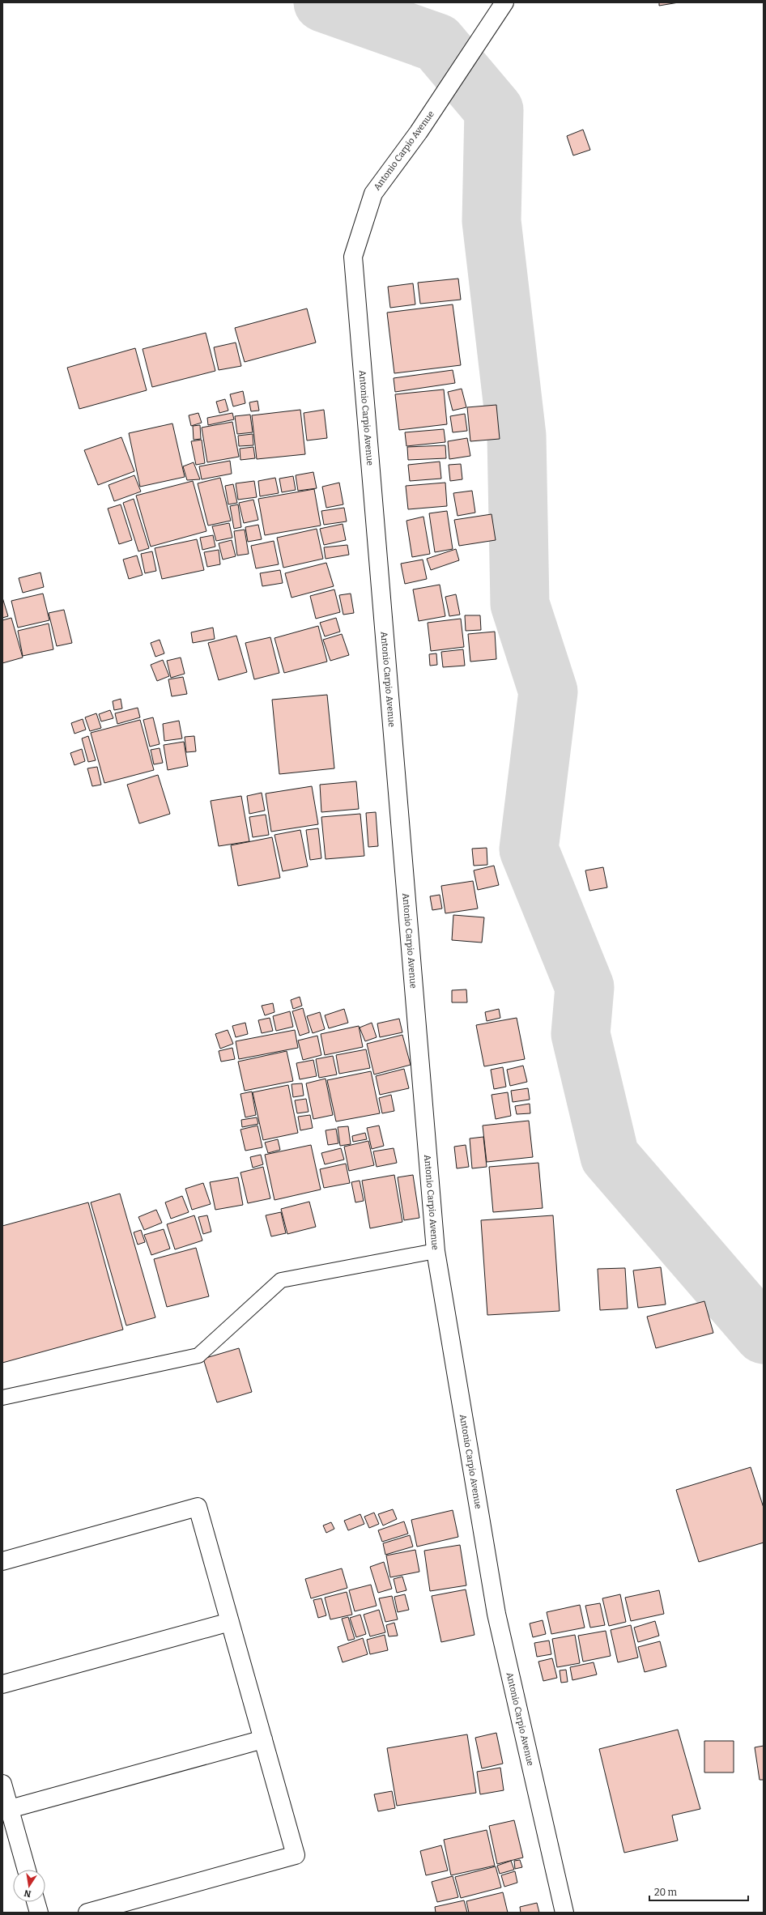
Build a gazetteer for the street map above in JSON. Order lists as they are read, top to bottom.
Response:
{
  "streets": {
    "street": ["Antonio Carpio Avenue"]
  },
  "scale_bar": "20 m",
  "north": "bottom"
}
